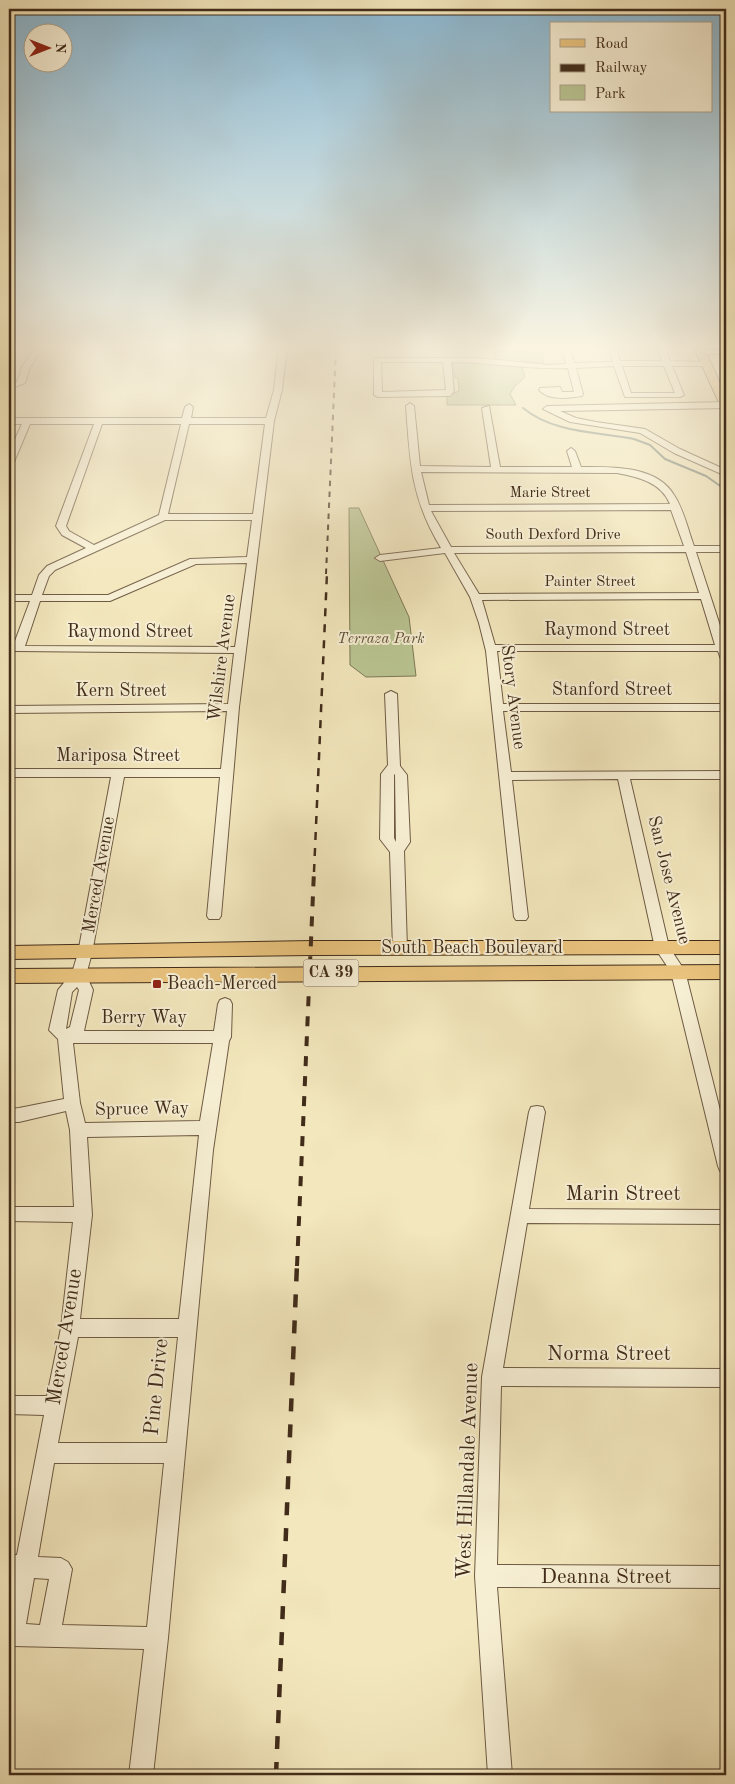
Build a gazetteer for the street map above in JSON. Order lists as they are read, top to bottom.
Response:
{
  "streets": {
    "main road": ["South Beach Boulevard", "CA 39"],
    "street": [
      "Marie Street",
      "South Dexford Drive",
      "Painter Street",
      "Raymond Street",
      "Wilshire Avenue",
      "Stanford Street",
      "Kern Street",
      "Story Avenue",
      "Mariposa Street",
      "Merced Avenue",
      "San Jose Avenue",
      "Berry Way",
      "Spruce Way",
      "Marin Street",
      "Norma Street",
      "Pine Drive",
      "West Hillandale Avenue",
      "Deanna Street"
    ]
  },
  "crossings": [
    ["Marie Street", "Story Avenue"],
    ["South Dexford Drive", "Story Avenue"],
    ["Painter Street", "Story Avenue"],
    ["Raymond Street", "Wilshire Avenue"],
    ["Raymond Street", "Story Avenue"],
    ["Wilshire Avenue", "Kern Street"],
    ["Wilshire Avenue", "Mariposa Street"],
    ["Stanford Street", "Story Avenue"],
    ["Mariposa Street", "Merced Avenue"],
    ["Merced Avenue", "South Beach Boulevard"],
    ["Merced Avenue", "Berry Way"],
    ["Merced Avenue", "Spruce Way"],
    ["San Jose Avenue", "South Beach Boulevard"],
    ["Berry Way", "Pine Drive"],
    ["Spruce Way", "Pine Drive"],
    ["Marin Street", "West Hillandale Avenue"],
    ["Norma Street", "West Hillandale Avenue"],
    ["West Hillandale Avenue", "Deanna Street"]
  ],
  "parks": ["Terraza Park"],
  "places": {
    "transit": ["Beach-Merced"]
  },
  "legend": ["Road", "Railway", "Park"],
  "north": "right"
}
